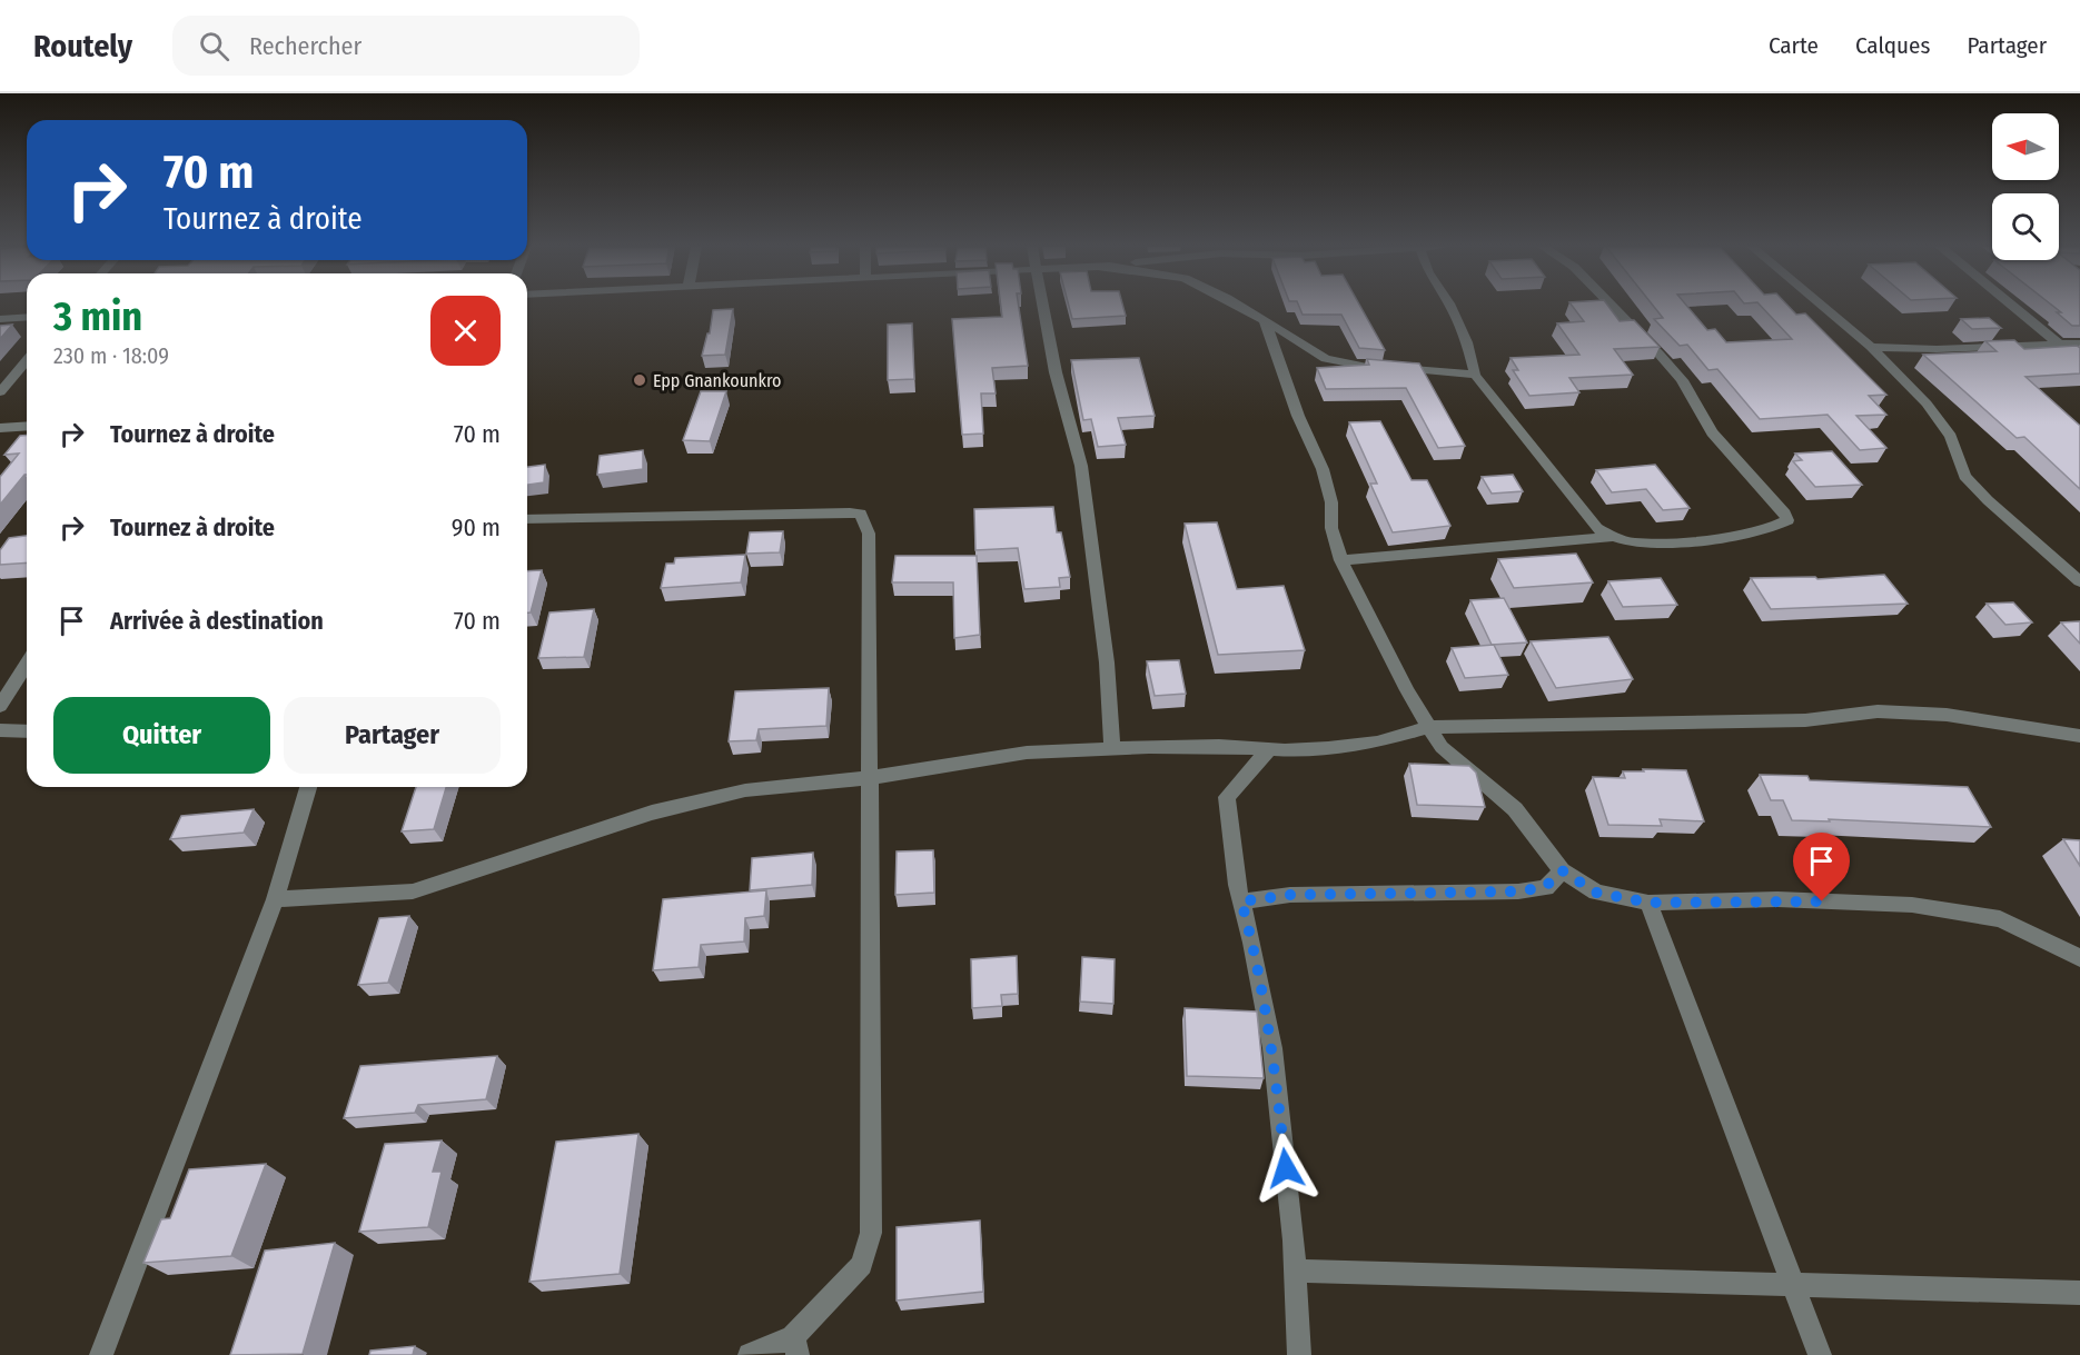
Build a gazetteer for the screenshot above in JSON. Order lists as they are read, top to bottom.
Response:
{
  "places": ["Epp Gnankounkro"],
  "north": "left",
  "page": {
    "header": "Routely",
    "search": "Rechercher",
    "nav": ["Carte", "Calques", "Partager"],
    "turn": ["70 m", "Tournez à droite"],
    "heading": ["3 min", "230 m · 18:09"],
    "list": [
      {
        "name": "Tournez à droite",
        "value": "70 m"
      },
      {
        "name": "Tournez à droite",
        "value": "90 m"
      },
      {
        "name": "Arrivée à destination",
        "value": "70 m"
      }
    ],
    "buttons": ["Quitter", "Partager"]
  }
}
